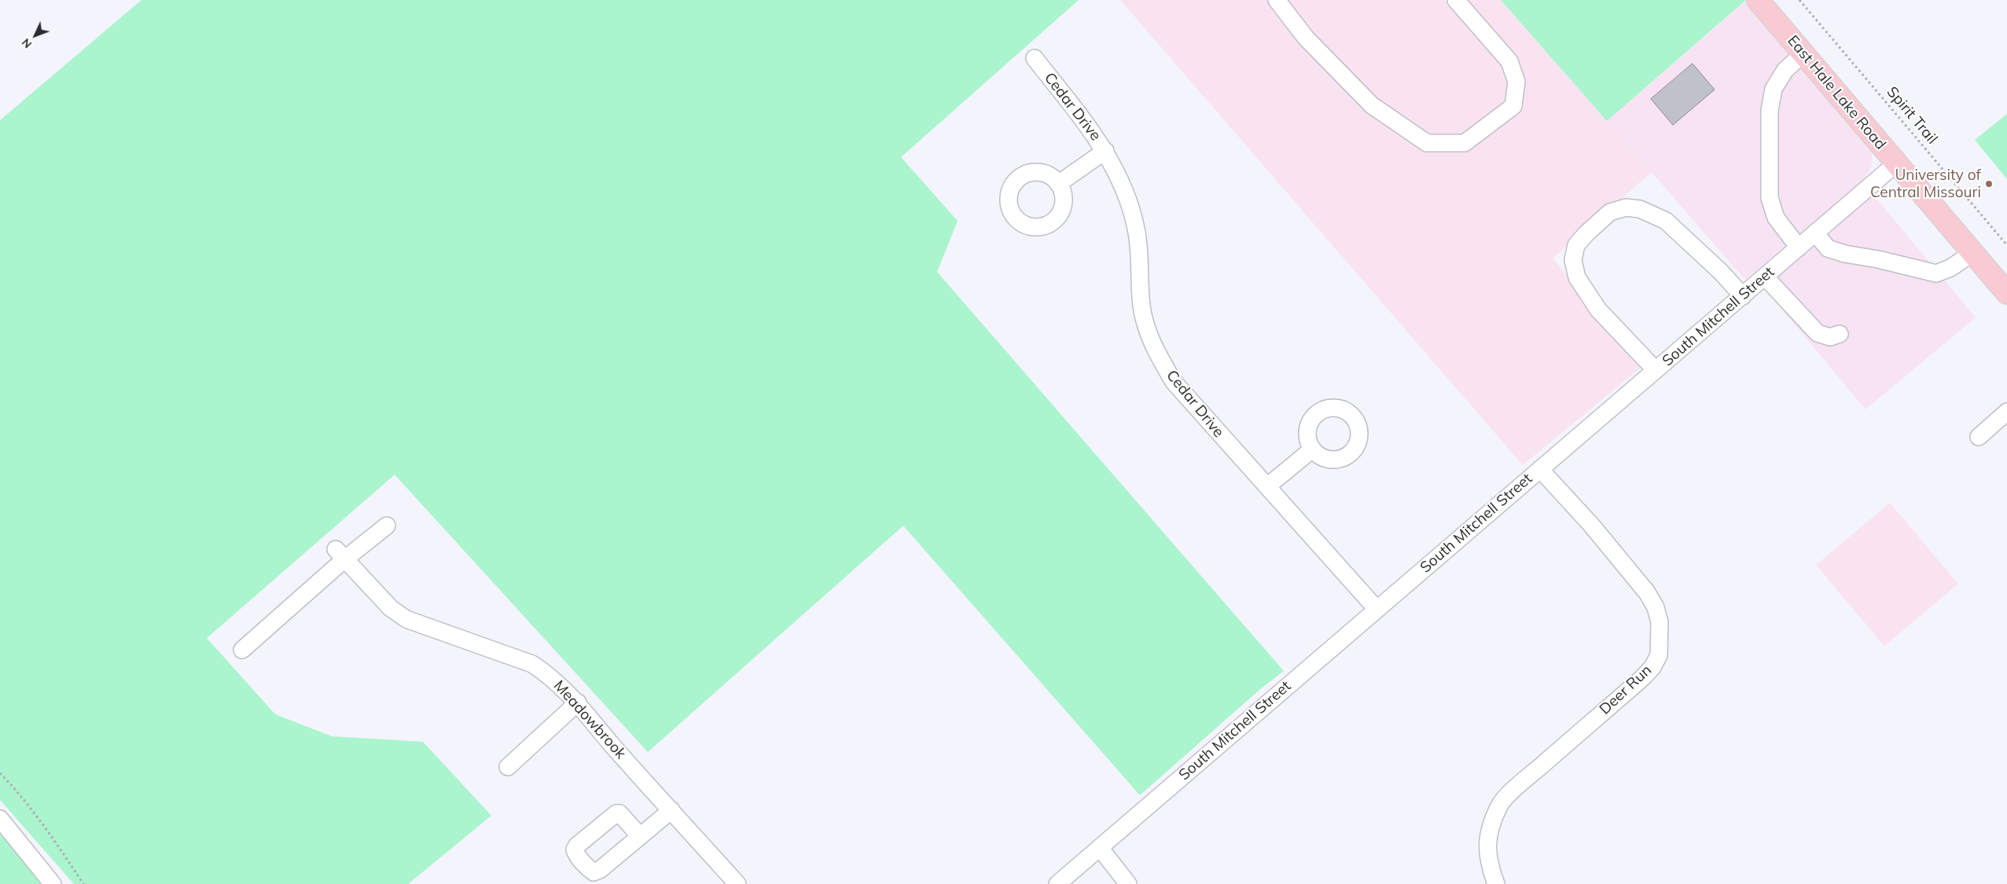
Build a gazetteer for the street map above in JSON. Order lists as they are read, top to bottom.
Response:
{
  "streets": {
    "main road": ["East Hale Lake Road"],
    "street": [
      "Cedar Drive",
      "South Mitchell Street",
      "Deer Run",
      "Meadowbrook"
    ],
    "path": ["Spirit Trail"]
  },
  "crossings": [
    ["East Hale Lake Road", "South Mitchell Street"],
    ["Cedar Drive", "South Mitchell Street"],
    ["South Mitchell Street", "Deer Run"]
  ],
  "places": ["University of Central Missouri"],
  "north": "bottom left"
}
